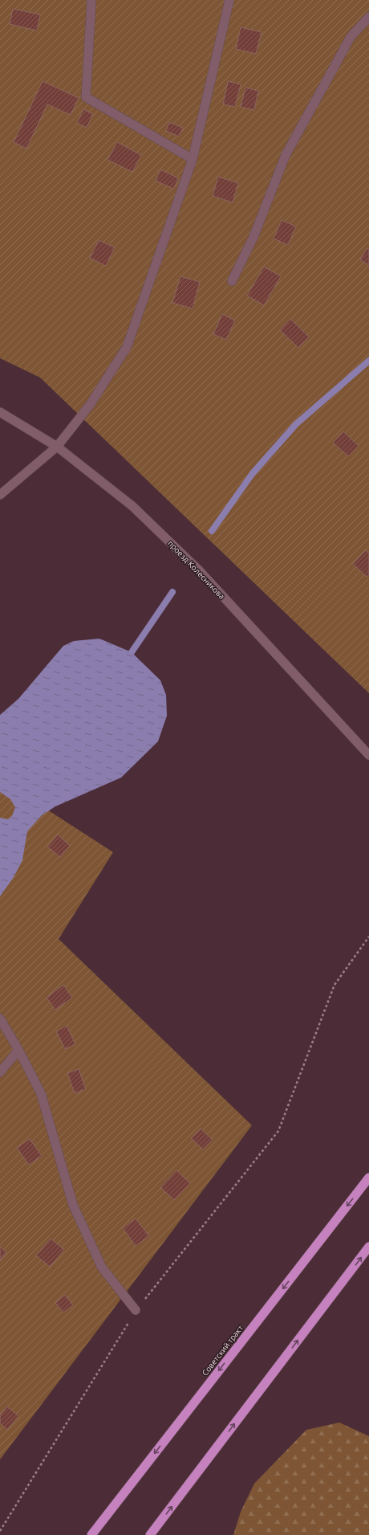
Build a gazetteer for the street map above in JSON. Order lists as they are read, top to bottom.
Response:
{
  "streets": {
    "highway": ["Советский тракт"],
    "street": ["проезд Колесникова"]
  }
}
